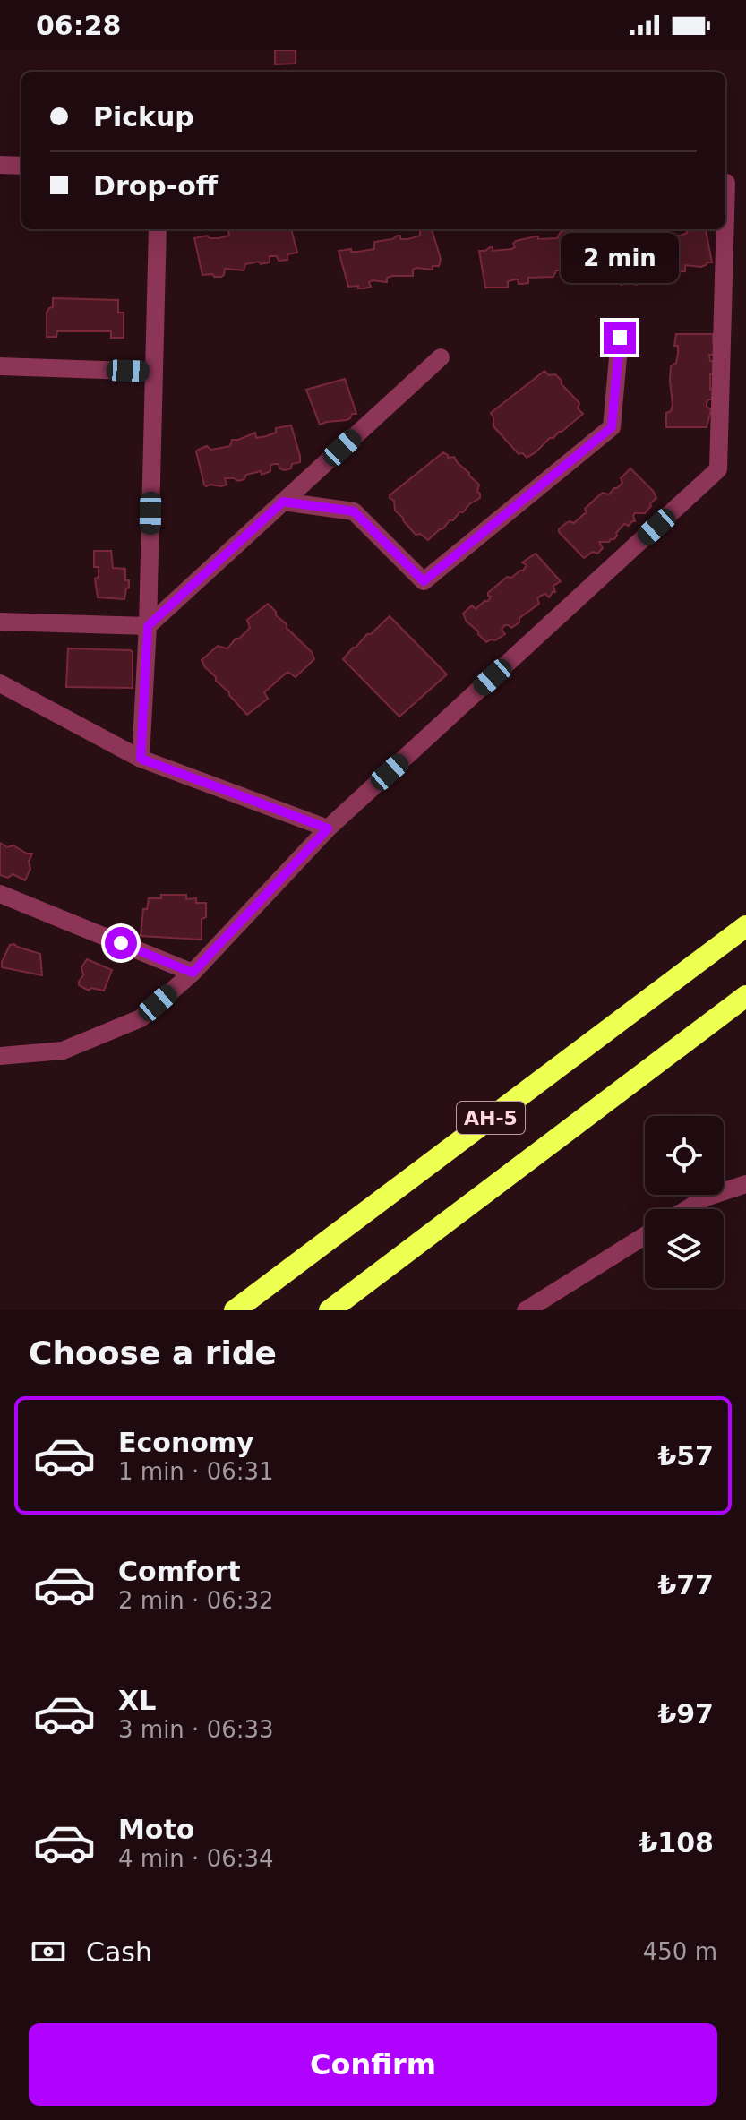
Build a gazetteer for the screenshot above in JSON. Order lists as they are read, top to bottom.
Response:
{
  "streets": {
    "highway": ["AH-5"]
  },
  "page": {
    "status": "06:28",
    "banner": ["Pickup", "Drop-off"],
    "bubble": "2 min",
    "heading": "Choose a ride",
    "list": [
      {
        "name": "Economy",
        "note": "1 min · 06:31",
        "value": "₺57"
      },
      {
        "name": "Comfort",
        "note": "2 min · 06:32",
        "value": "₺77"
      },
      {
        "name": "XL",
        "note": "3 min · 06:33",
        "value": "₺97"
      },
      {
        "name": "Moto",
        "note": "4 min · 06:34",
        "value": "₺108"
      }
    ],
    "pay": ["Cash", "450 m"],
    "buttons": "Confirm"
  }
}
